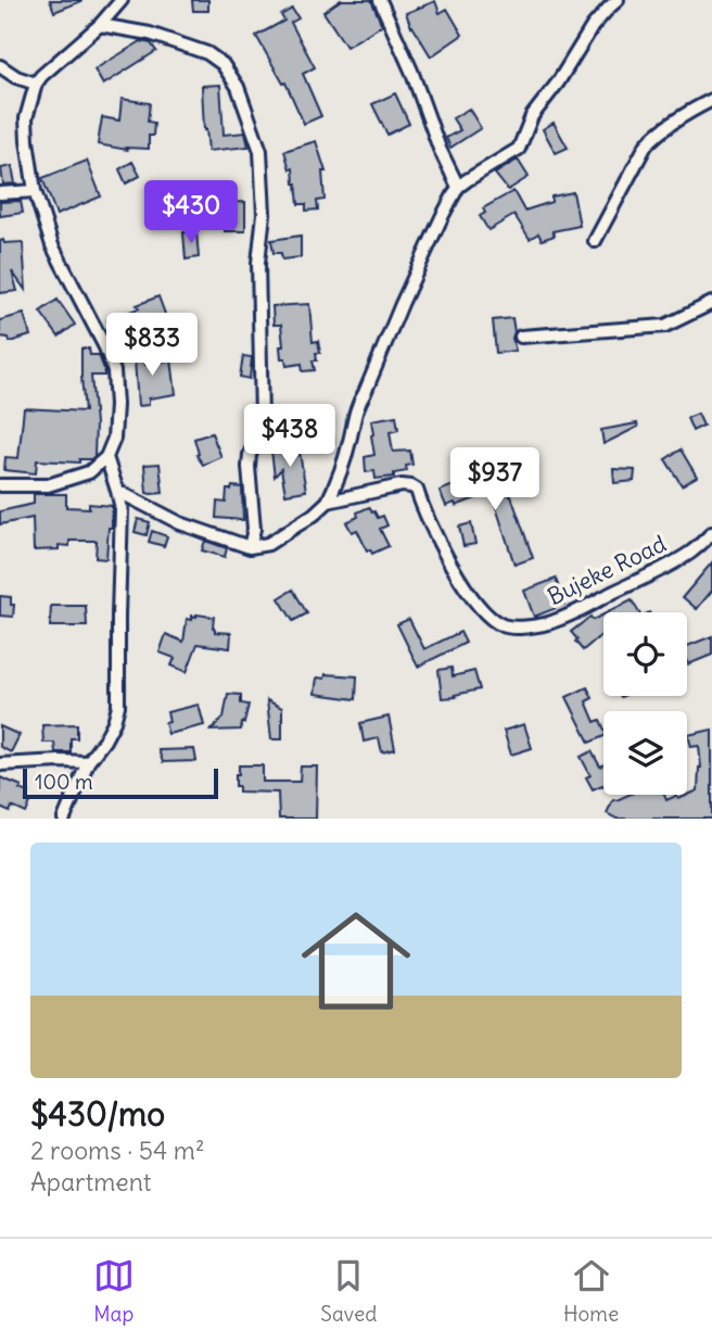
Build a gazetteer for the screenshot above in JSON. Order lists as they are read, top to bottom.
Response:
{
  "streets": {
    "street": ["Bujeke Road"]
  },
  "scale_bar": "100 m",
  "page": {
    "price": [
      "$430",
      "$833",
      "$438",
      "$937"
    ],
    "scale": "100 m",
    "list": [
      {
        "name": "$430/mo",
        "note": "2 rooms · 54 m² · Apartment"
      }
    ],
    "tabs": ["Map", "Saved", "Home"]
  }
}
